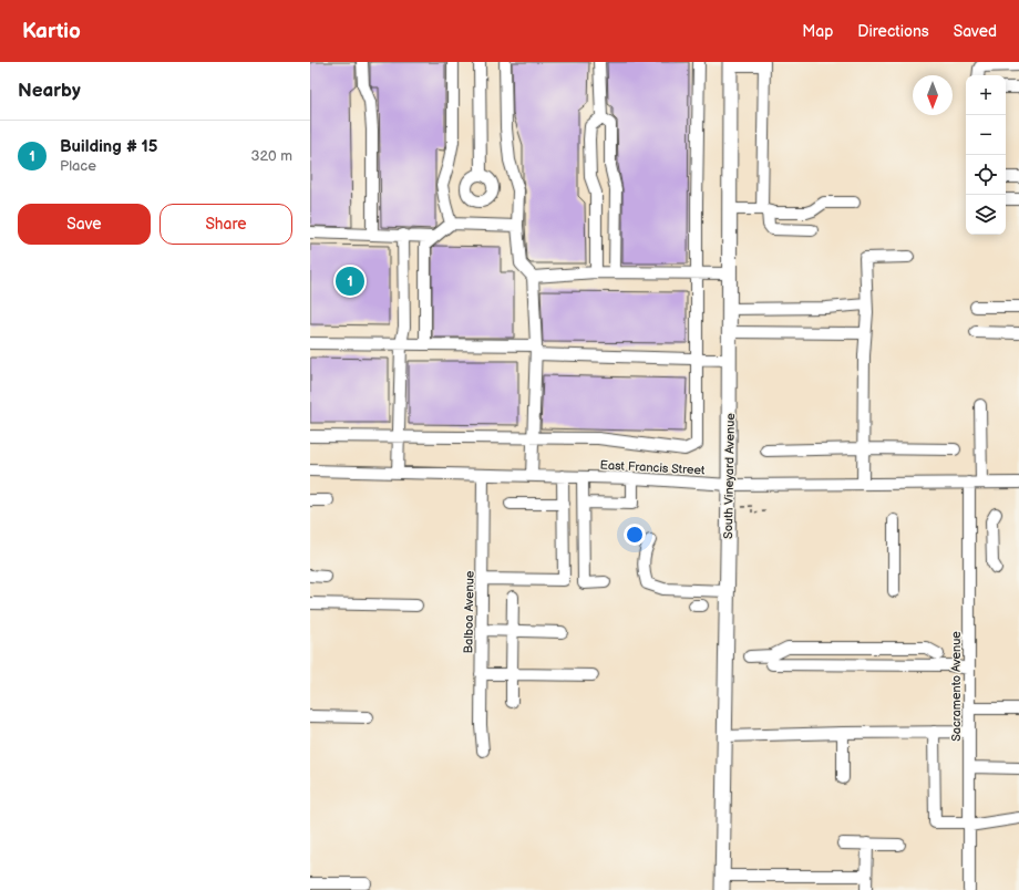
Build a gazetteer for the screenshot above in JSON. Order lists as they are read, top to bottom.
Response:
{
  "streets": {
    "main road": ["South Vineyard Avenue"],
    "street": ["East Francis Street", "Balboa Avenue", "Sacramento Avenue"]
  },
  "crossings": [
    ["East Francis Street", "South Vineyard Avenue"],
    ["East Francis Street", "Balboa Avenue"],
    ["East Francis Street", "Sacramento Avenue"]
  ],
  "north": "bottom",
  "page": {
    "header": "Kartio",
    "nav": ["Map", "Directions", "Saved"],
    "heading": "Nearby",
    "map_buttons": ["+", "−"],
    "list": [
      {
        "mark": "1",
        "name": "Building # 15",
        "note": "Place",
        "value": "320 m"
      }
    ],
    "buttons": ["Save", "Share"],
    "pins": "1"
  }
}
